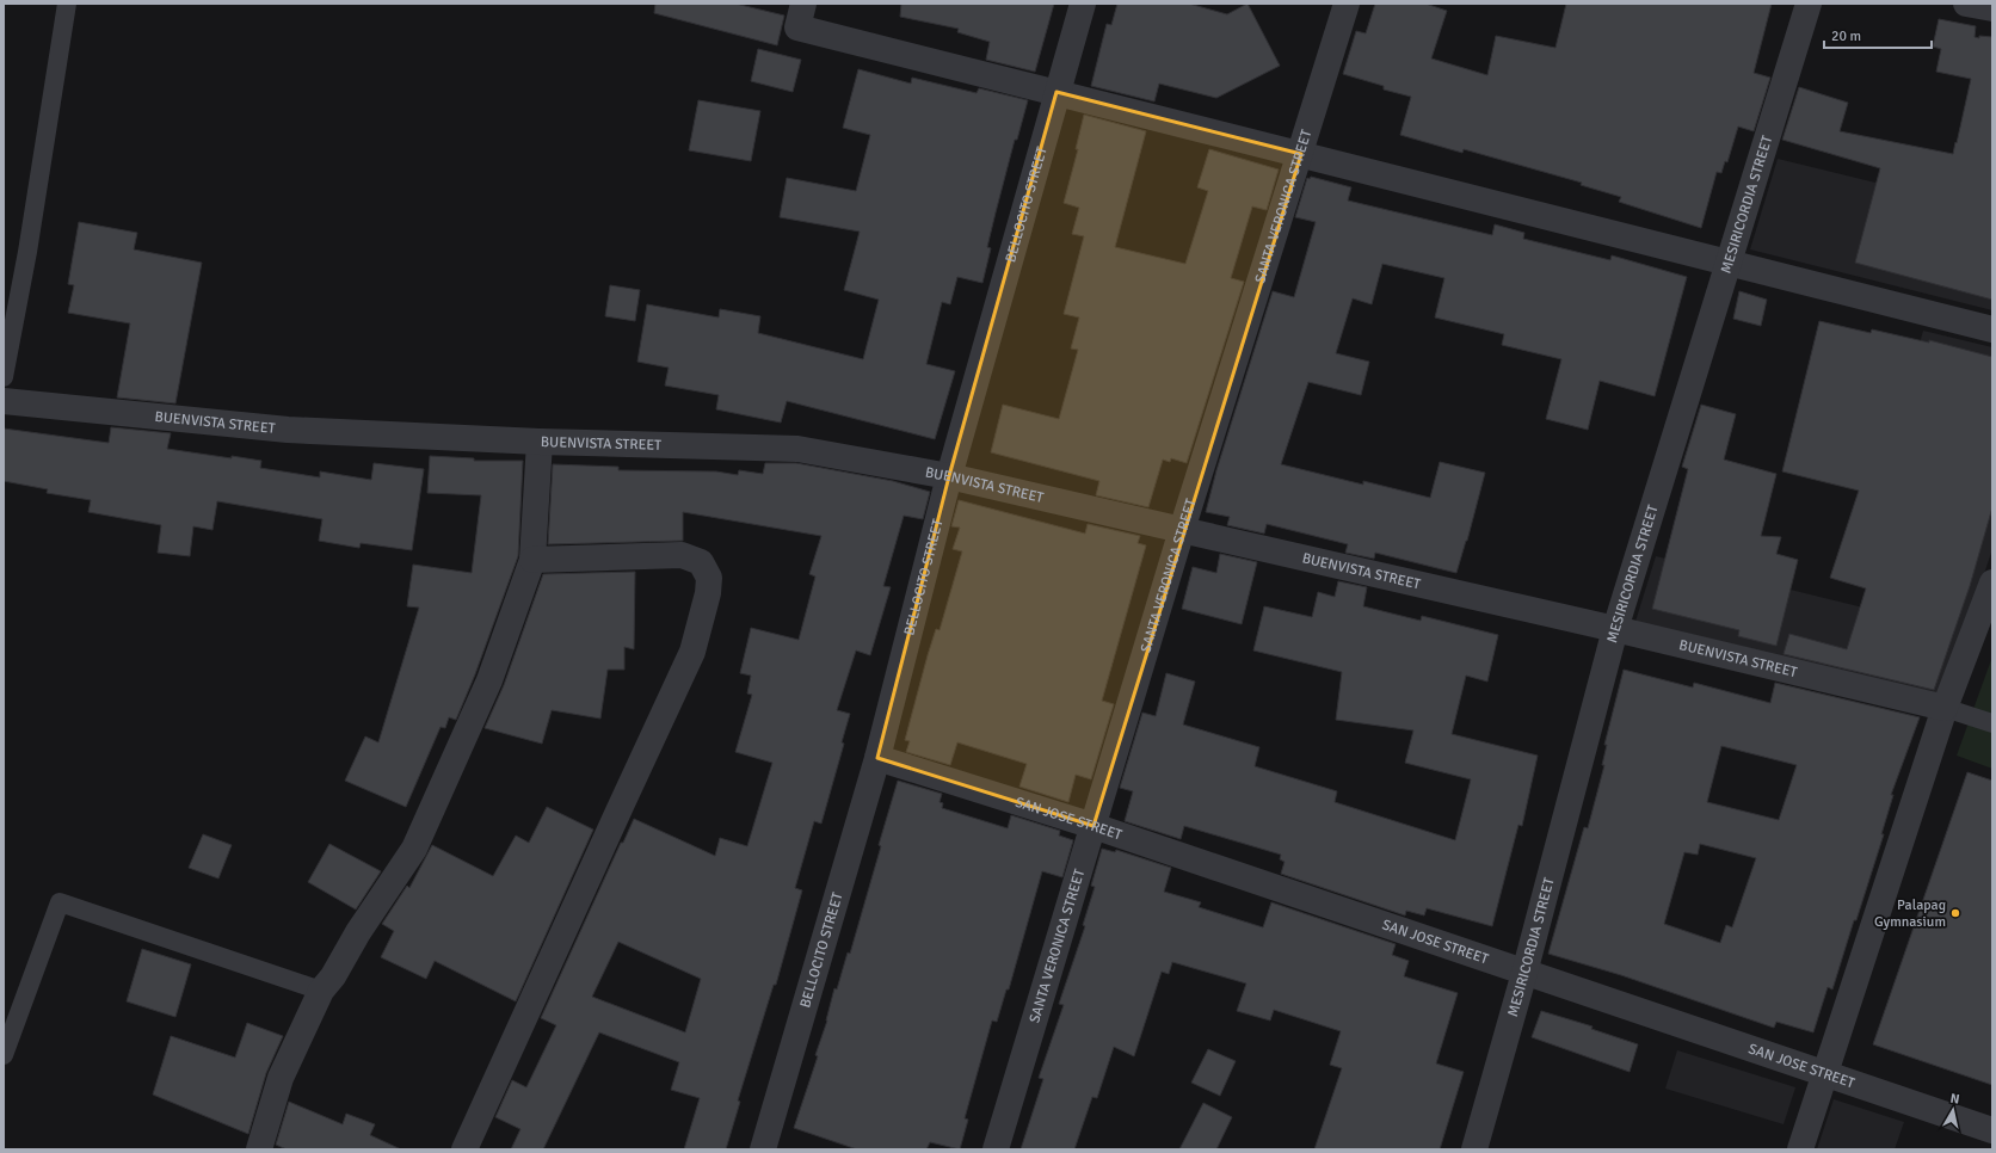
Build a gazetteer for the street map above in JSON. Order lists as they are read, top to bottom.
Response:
{
  "streets": {
    "street": [
      "BELLOCITO STREET",
      "MESIRICORDIA STREET",
      "SANTA VERONICA STREET",
      "BUENVISTA STREET",
      "SAN JOSE STREET"
    ]
  },
  "crossings": [
    ["BELLOCITO STREET", "BUENVISTA STREET"],
    ["BELLOCITO STREET", "SAN JOSE STREET"],
    ["MESIRICORDIA STREET", "BUENVISTA STREET"],
    ["MESIRICORDIA STREET", "SAN JOSE STREET"],
    ["SANTA VERONICA STREET", "BUENVISTA STREET"],
    ["SANTA VERONICA STREET", "SAN JOSE STREET"]
  ],
  "places": ["Palapag Gymnasium"],
  "scale_bar": "20 m",
  "north": "top"
}
